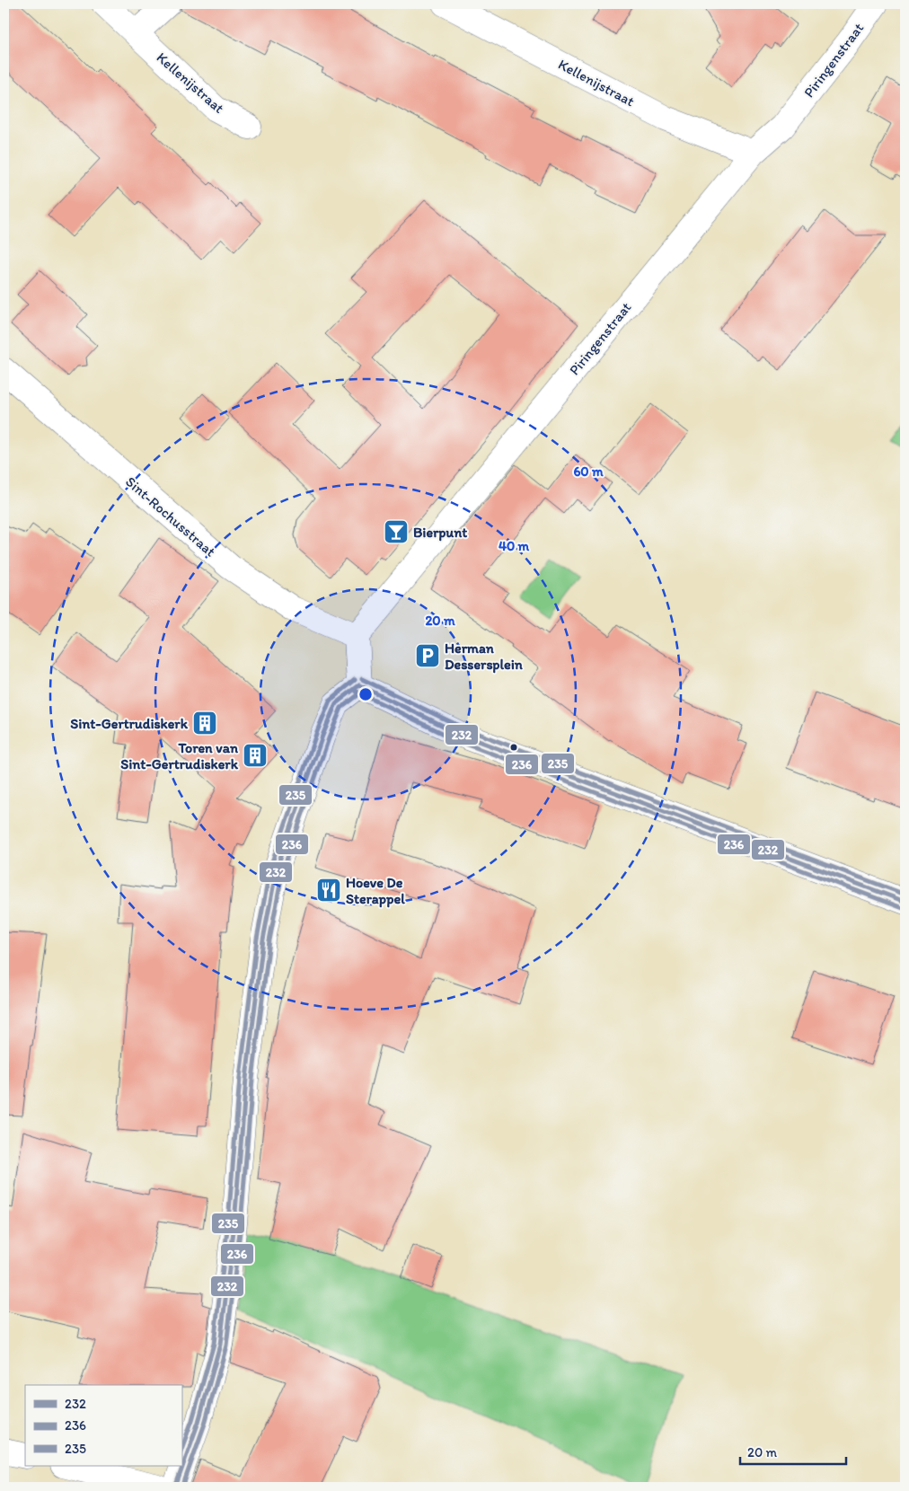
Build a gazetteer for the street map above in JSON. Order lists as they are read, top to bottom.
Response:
{
  "streets": {
    "street": ["Piringenstraat", "Kellenijstraat", "Sint-Rochusstraat"]
  },
  "crossings": [
    ["Piringenstraat", "Kellenijstraat"],
    ["Piringenstraat", "Sint-Rochusstraat"]
  ],
  "places": {
    "bar": ["Bierpunt"],
    "parking": ["Herman Dessersplein"],
    "building": ["Sint-Gertrudiskerk", "Toren van Sint-Gertrudiskerk"],
    "restaurant": ["Hoeve De Sterappel"]
  },
  "lines": ["transit line 235", "transit line 232", "transit line 236"],
  "legend": ["232", "236", "235"],
  "scale_bar": "20 m",
  "rings": ["60 m", "40 m", "20 m"]
}
